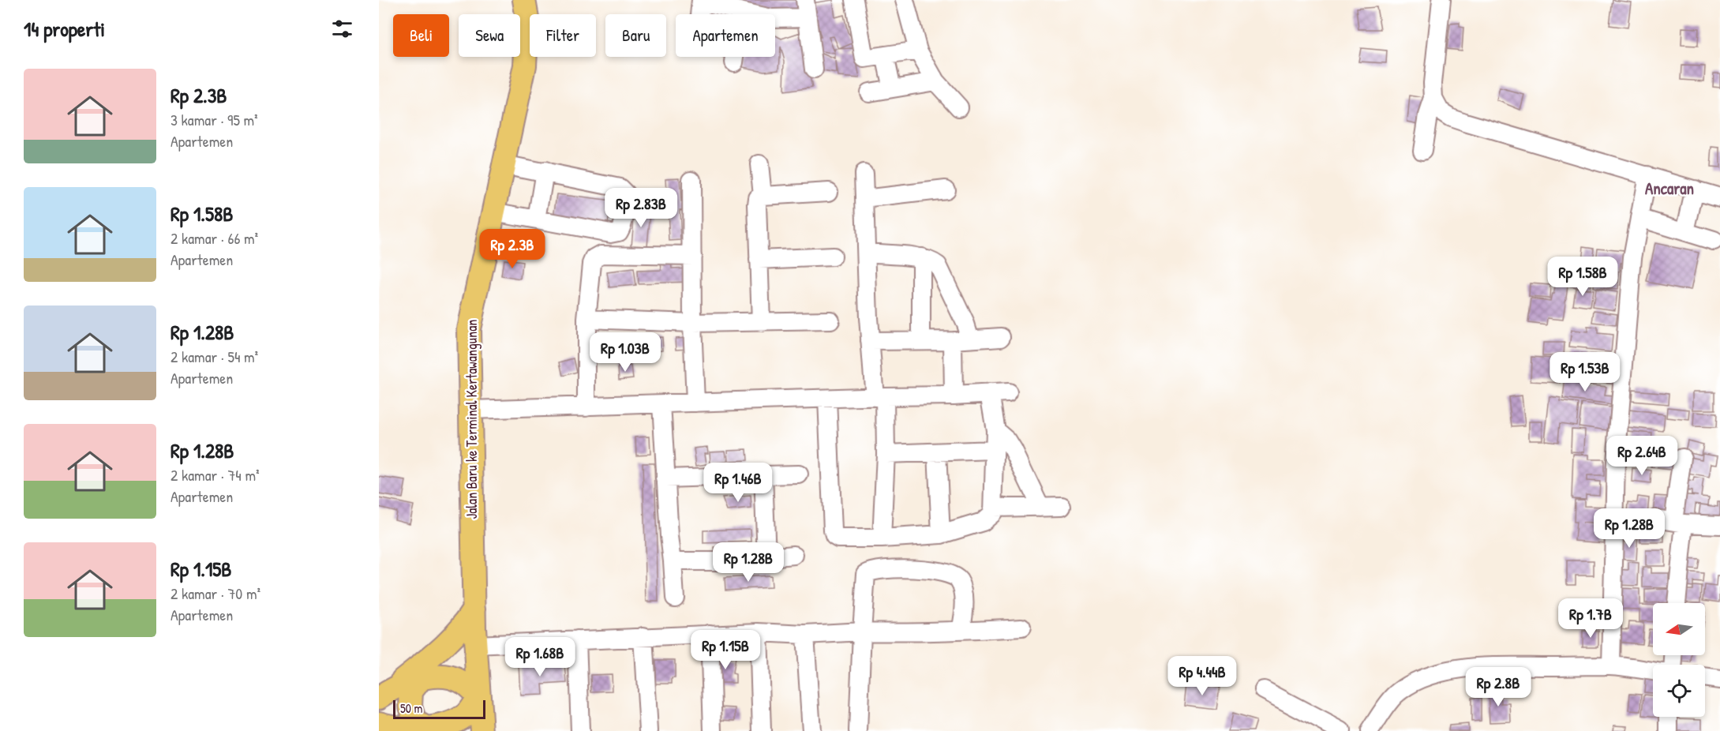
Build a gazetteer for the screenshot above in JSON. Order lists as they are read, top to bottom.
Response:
{
  "streets": {
    "main road": ["Jalan Baru ke Terminal Kertawangunan"]
  },
  "districts": ["Ancaran"],
  "scale_bar": "50 m",
  "north": "left",
  "page": {
    "heading": "14 properti",
    "chip": [
      "Beli",
      "Sewa",
      "Filter",
      "Baru",
      "Apartemen"
    ],
    "list": [
      {
        "name": "Rp 2.3B",
        "note": "3 kamar · 95 m² · Apartemen"
      },
      {
        "name": "Rp 1.58B",
        "note": "2 kamar · 66 m² · Apartemen"
      },
      {
        "name": "Rp 1.28B",
        "note": "2 kamar · 54 m² · Apartemen"
      },
      {
        "name": "Rp 1.28B",
        "note": "2 kamar · 74 m² · Apartemen"
      },
      {
        "name": "Rp 1.15B",
        "note": "2 kamar · 70 m² · Apartemen"
      }
    ],
    "price": [
      "Rp 2.83B",
      "Rp 2.3B",
      "Rp 1.58B",
      "Rp 1.03B",
      "Rp 1.53B",
      "Rp 2.64B",
      "Rp 1.46B",
      "Rp 1.28B",
      "Rp 1.28B",
      "Rp 1.7B",
      "Rp 1.15B",
      "Rp 1.68B",
      "Rp 4.44B",
      "Rp 2.8B"
    ],
    "scale": "50 m"
  }
}
